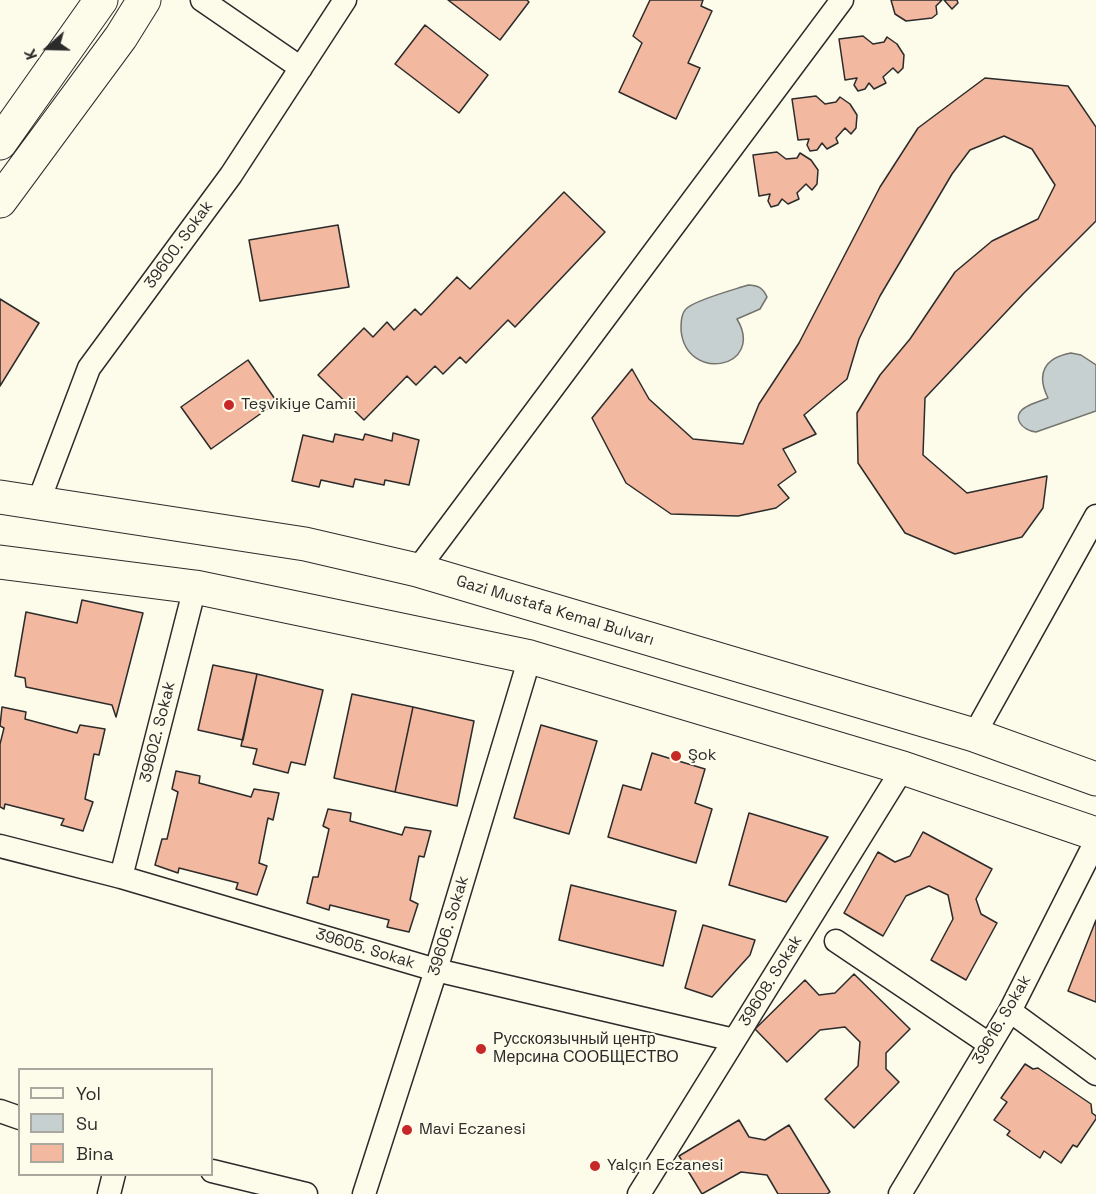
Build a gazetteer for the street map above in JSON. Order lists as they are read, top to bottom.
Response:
{
  "streets": {
    "main road": ["Gazi Mustafa Kemal Bulvarı"],
    "street": [
      "39600. Sokak",
      "39602. Sokak",
      "39606. Sokak",
      "39605. Sokak",
      "39608. Sokak",
      "39616. Sokak"
    ]
  },
  "crossings": [
    ["39600. Sokak", "Gazi Mustafa Kemal Bulvarı"],
    ["39602. Sokak", "39605. Sokak"],
    ["39606. Sokak", "39605. Sokak"],
    ["39605. Sokak", "39608. Sokak"]
  ],
  "places": [
    "Teşvikiye Camii",
    "Şok",
    "Русскоязычный центр Мерсина СООБЩЕСТВО",
    "Mavi Eczanesi",
    "Yalçın Eczanesi"
  ],
  "legend": ["Yol", "Su", "Bina"],
  "north": "left"
}
